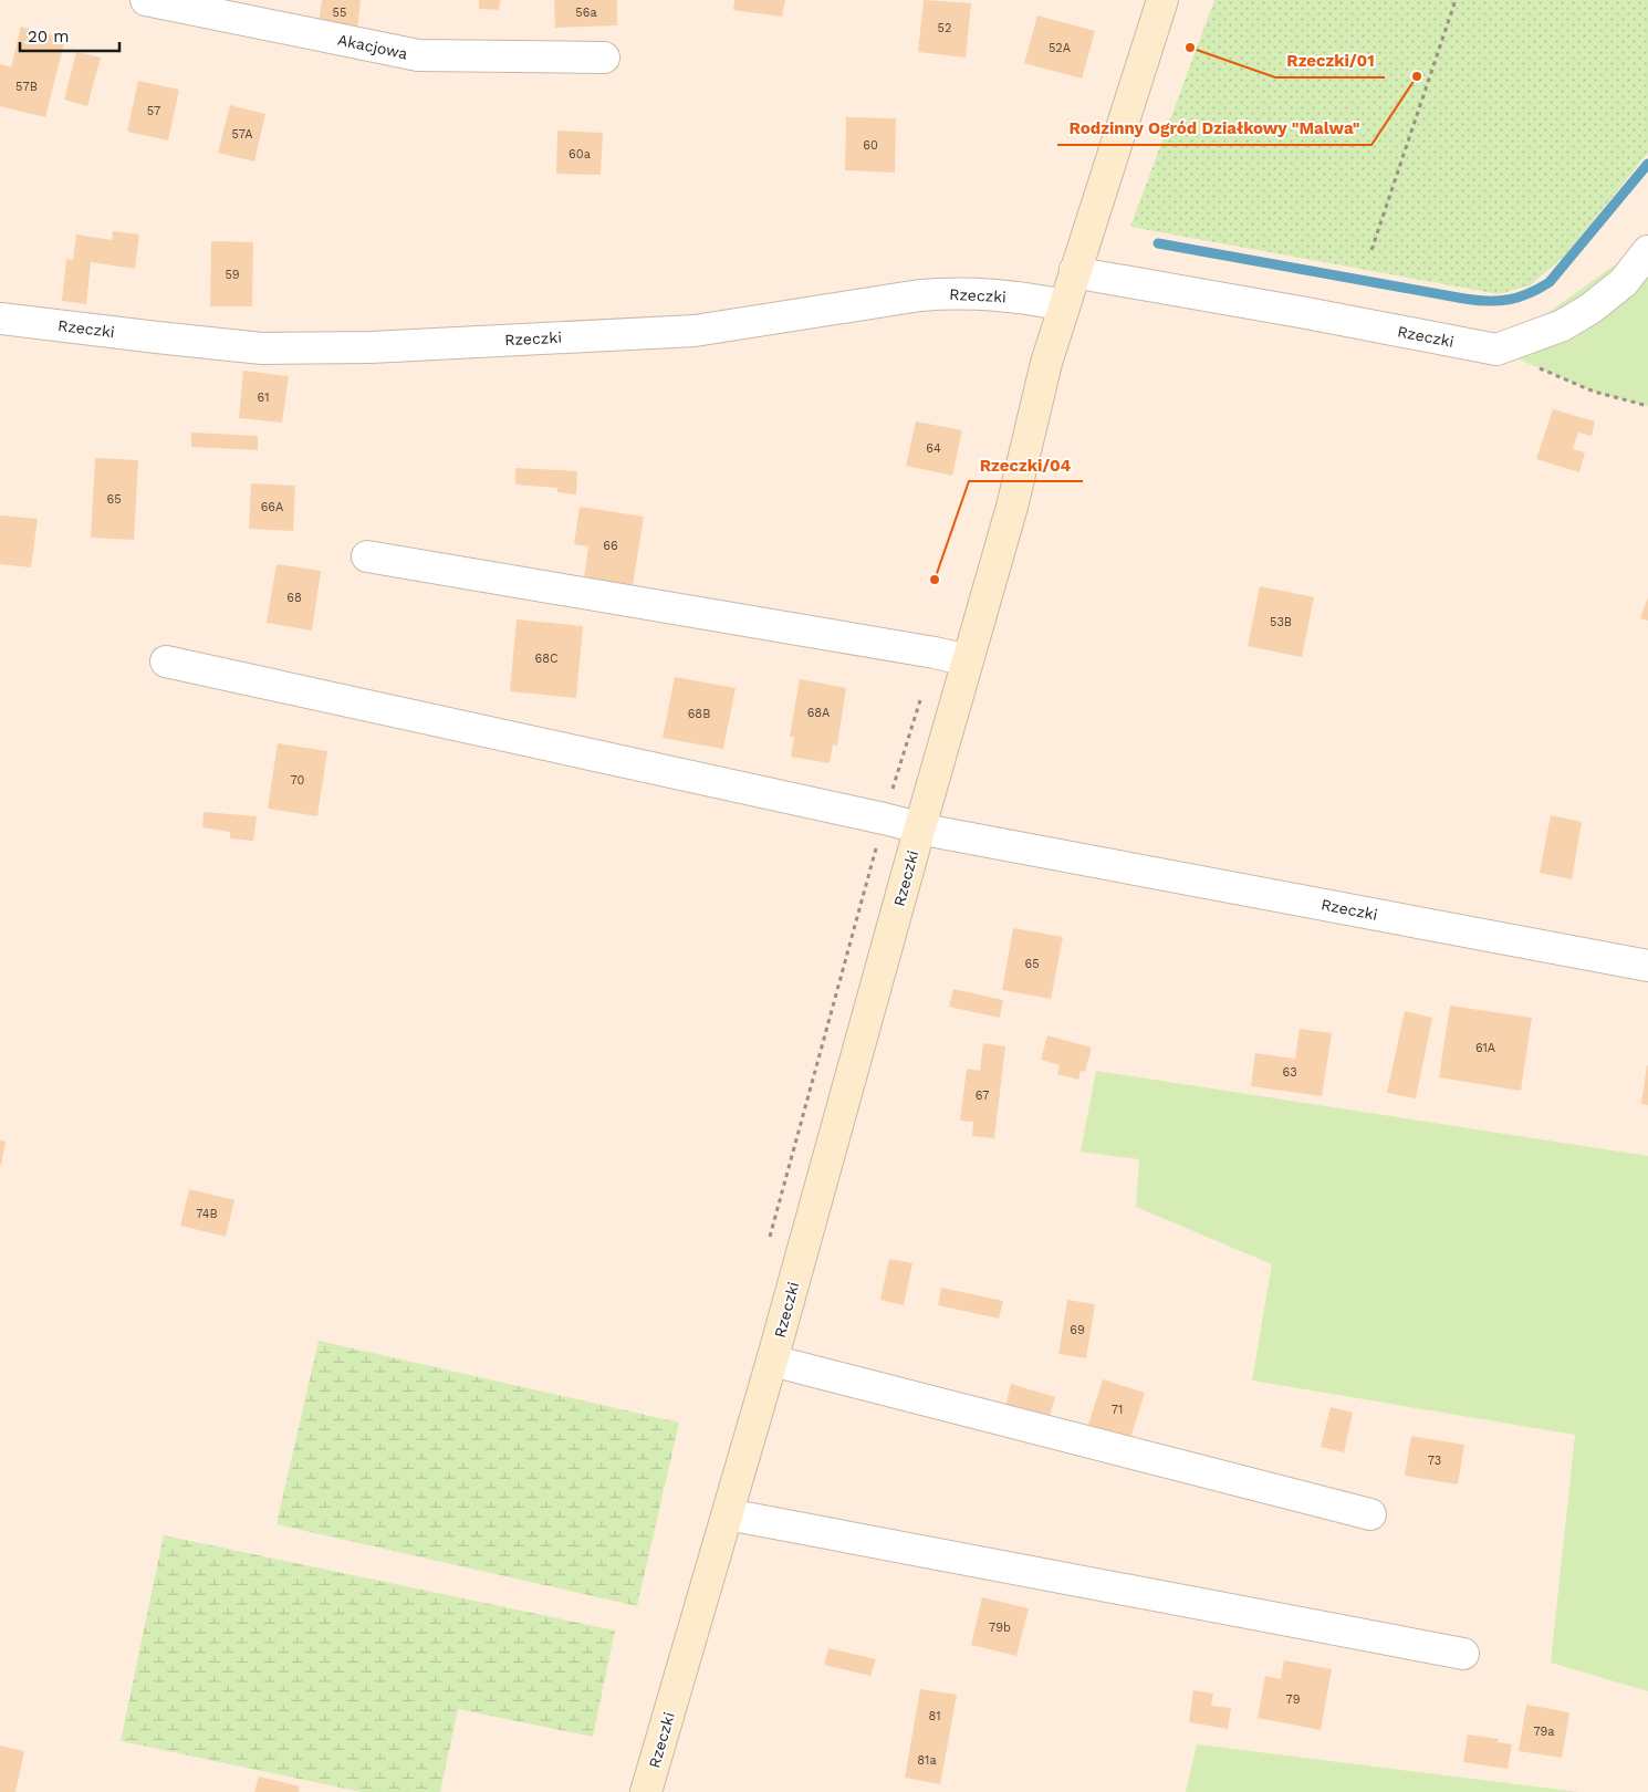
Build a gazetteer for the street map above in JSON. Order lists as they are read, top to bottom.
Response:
{
  "streets": {
    "main road": ["Rzeczki"],
    "street": ["Akacjowa"]
  },
  "places": ["Rzeczki/01", "Rodzinny Ogród Działkowy \"Malwa\"", "Rzeczki/04"],
  "house_numbers": [
    "55",
    "56a",
    "52",
    "52A",
    "57B",
    "57",
    "57A",
    "60",
    "60a",
    "59",
    "61",
    "64",
    "65",
    "66A",
    "66",
    "68",
    "53B",
    "68C",
    "68A",
    "68B",
    "70",
    "65",
    "61A",
    "63",
    "67",
    "74B",
    "69",
    "71",
    "73",
    "79b",
    "79",
    "81",
    "79a",
    "81a"
  ],
  "scale_bar": "20 m"
}
